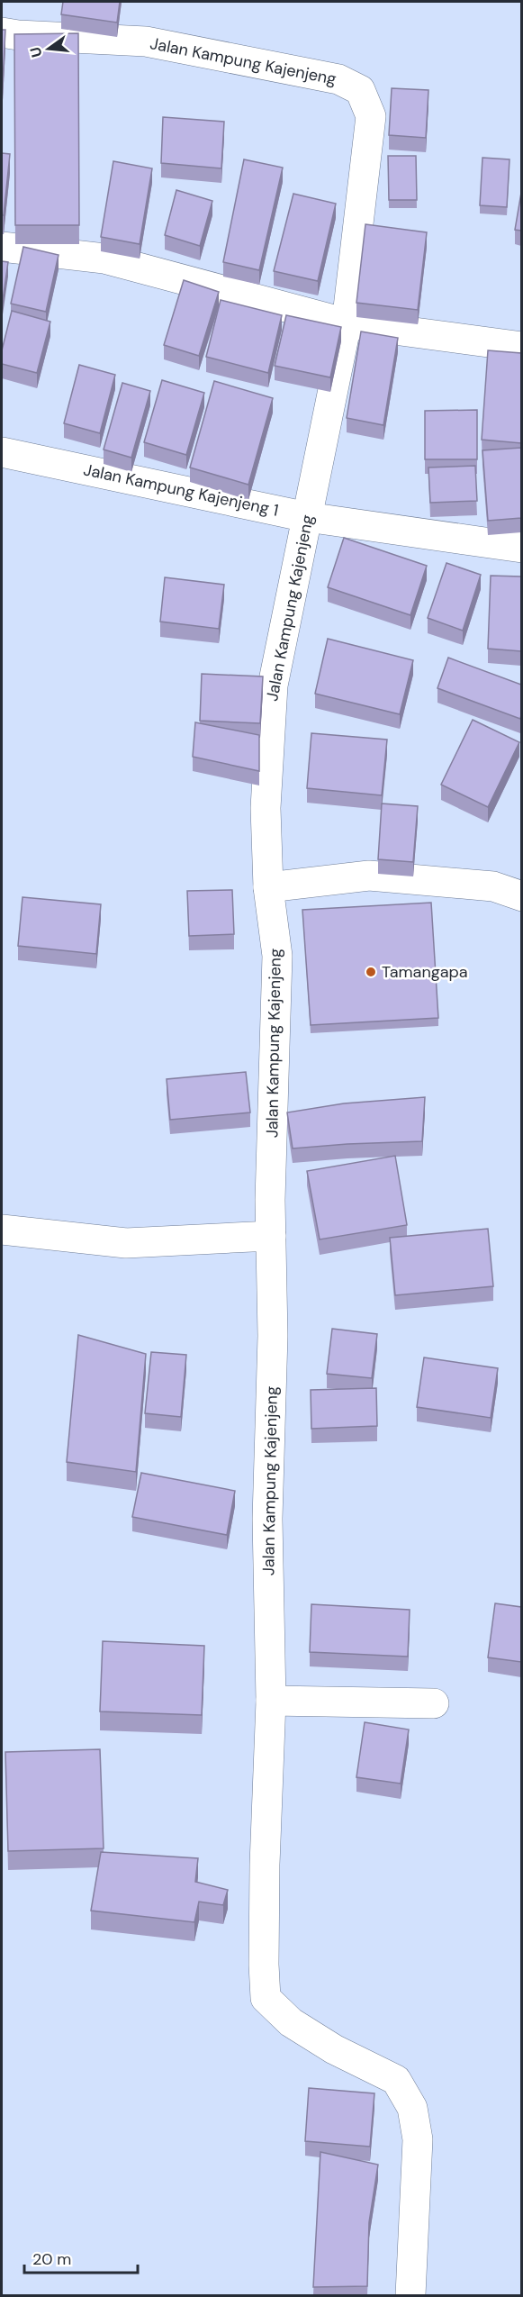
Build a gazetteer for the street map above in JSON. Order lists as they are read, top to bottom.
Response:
{
  "streets": {
    "street": ["Jalan Kampung Kajenjeng", "Jalan Kampung Kajenjeng 1"]
  },
  "crossings": [
    ["Jalan Kampung Kajenjeng", "Jalan Kampung Kajenjeng 1"]
  ],
  "places": ["Tamangapa"],
  "scale_bar": "20 m",
  "north": "left"
}
